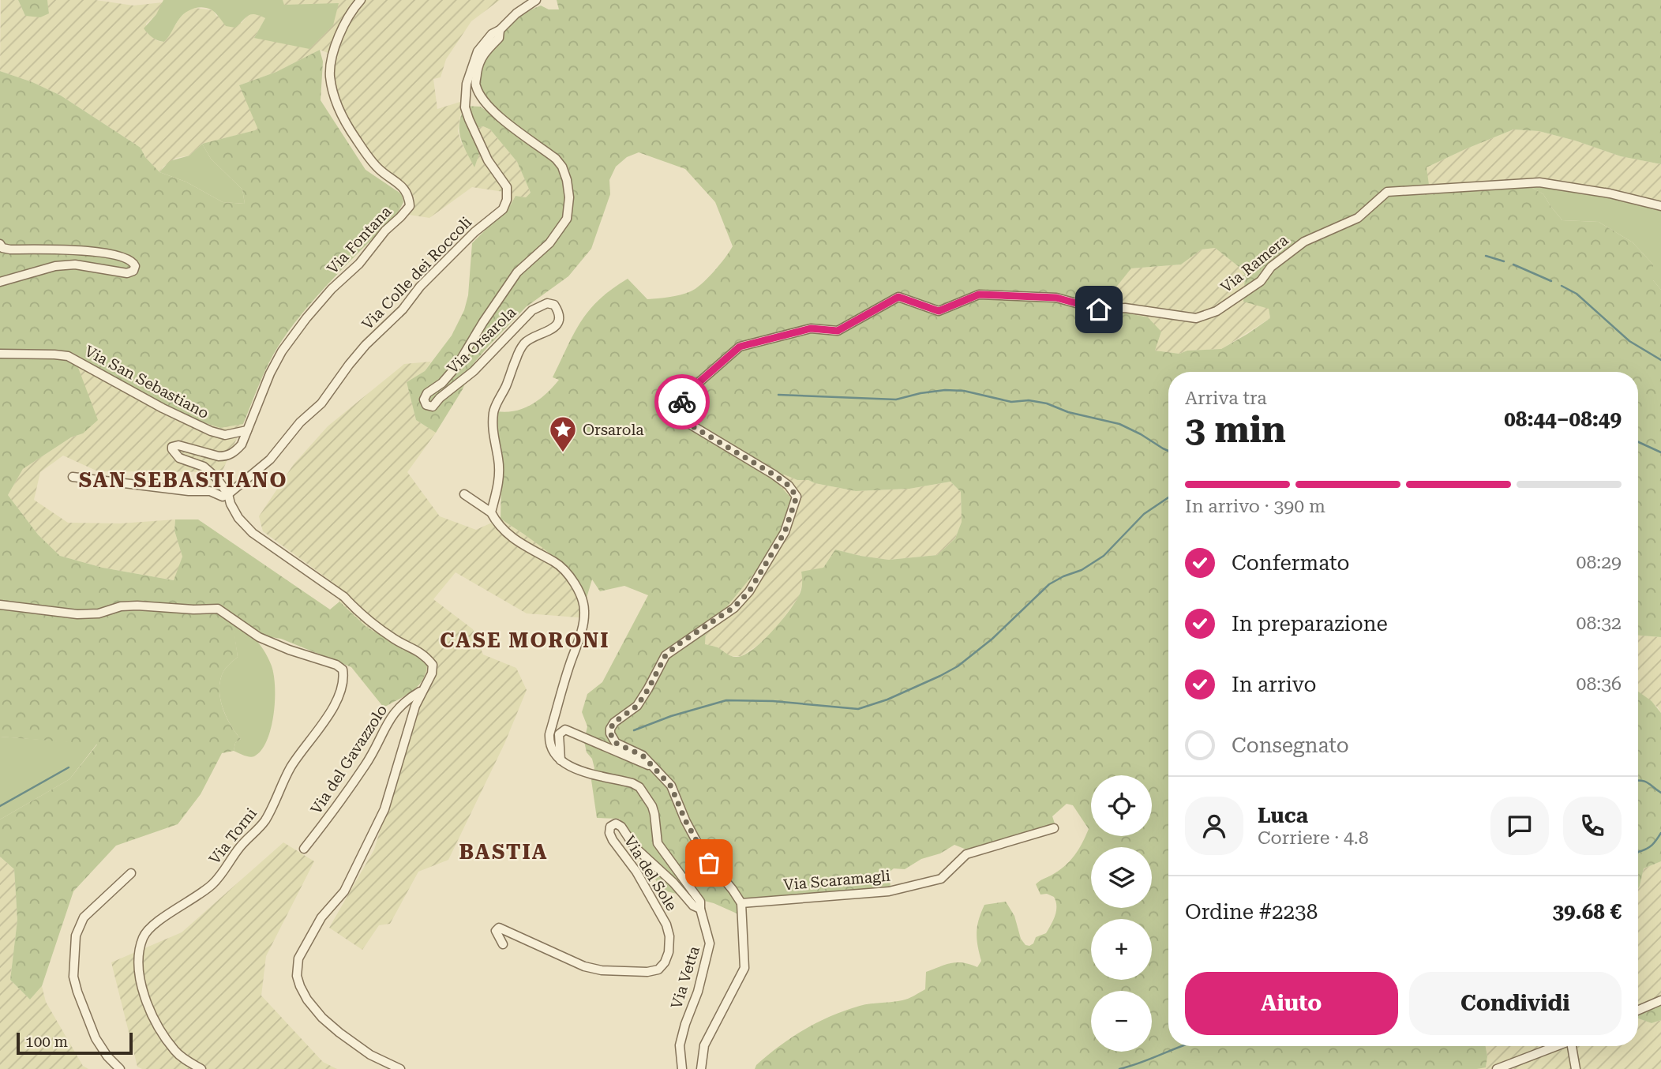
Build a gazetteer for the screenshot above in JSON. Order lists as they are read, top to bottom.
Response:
{
  "streets": {
    "street": [
      "Via Fontana",
      "Via Ramera",
      "Via Colle dei Roccoli",
      "Via Orsarola",
      "Via San Sebastiano",
      "Via del Gavazzolo",
      "Via Torni",
      "Via del Sole",
      "Via Scaramagli",
      "Via Vetta"
    ]
  },
  "crossings": [
    ["Via Fontana", "Via Colle dei Roccoli"],
    ["Via Fontana", "Via San Sebastiano"],
    ["Via Colle dei Roccoli", "Via Orsarola"],
    ["Via del Sole", "Via Vetta"]
  ],
  "districts": ["SAN SEBASTIANO", "CASE MORONI", "BASTIA"],
  "places": {
    "place": ["Orsarola"]
  },
  "scale_bar": "100 m",
  "page": {
    "heading": ["3 min", "Arriva tra", "08:44–08:49"],
    "panel": [
      "Luca",
      "Corriere · 4.8",
      "Ordine #2238",
      "39.68 €"
    ],
    "bar": "In arrivo · 390 m",
    "list": [
      ["Confermato", "08:29"],
      ["In preparazione", "08:32"],
      ["In arrivo", "08:36"],
      "Consegnato"
    ],
    "map_buttons": ["+", "−"],
    "buttons": ["Aiuto", "Condividi"],
    "scale": "100 m"
  }
}
